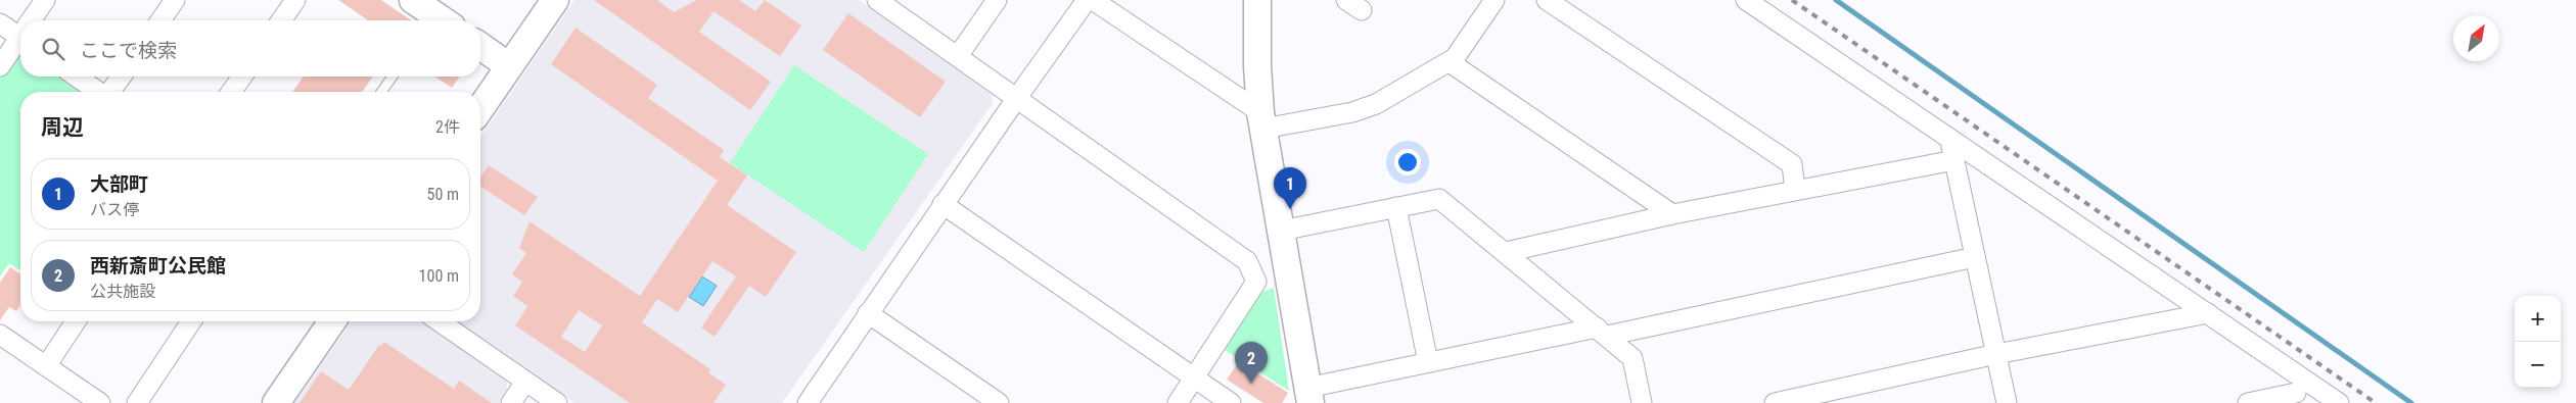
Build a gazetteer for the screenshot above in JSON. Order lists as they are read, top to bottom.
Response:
{
  "north": "top right",
  "page": {
    "search": "ここで検索",
    "heading": ["周辺", "2件"],
    "list": [
      {
        "mark": "1",
        "name": "大部町",
        "note": "バス停",
        "value": "50 m"
      },
      {
        "mark": "2",
        "name": "西新斎町公民館",
        "note": "公共施設",
        "value": "100 m"
      }
    ],
    "pins": ["1", "2"],
    "map_buttons": ["+", "−"]
  }
}
